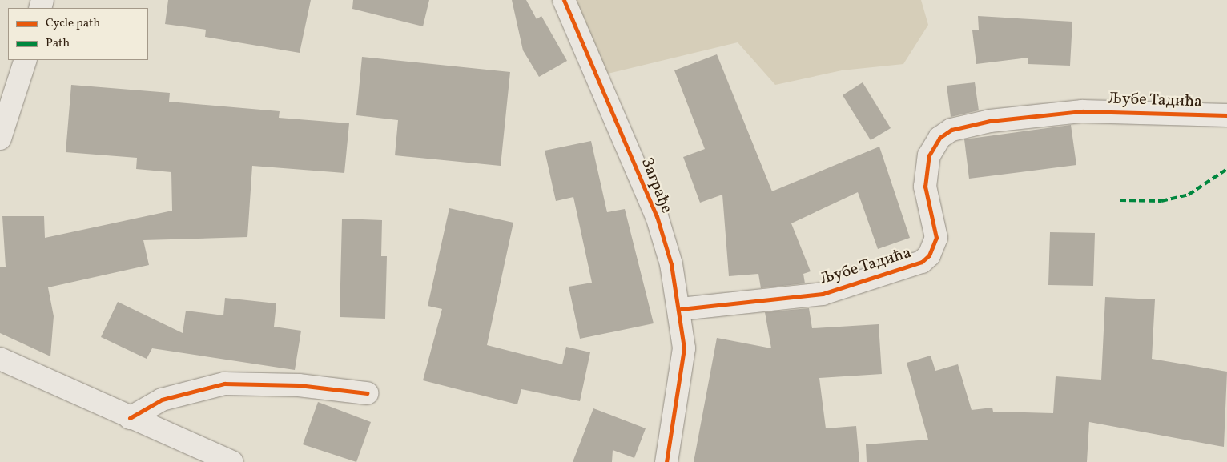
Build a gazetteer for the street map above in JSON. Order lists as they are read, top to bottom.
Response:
{
  "streets": {
    "street": ["Љубе Тадића", "Заграђе"]
  },
  "crossings": [
    ["Љубе Тадића", "Заграђе"]
  ],
  "legend": ["Cycle path", "Path"]
}
